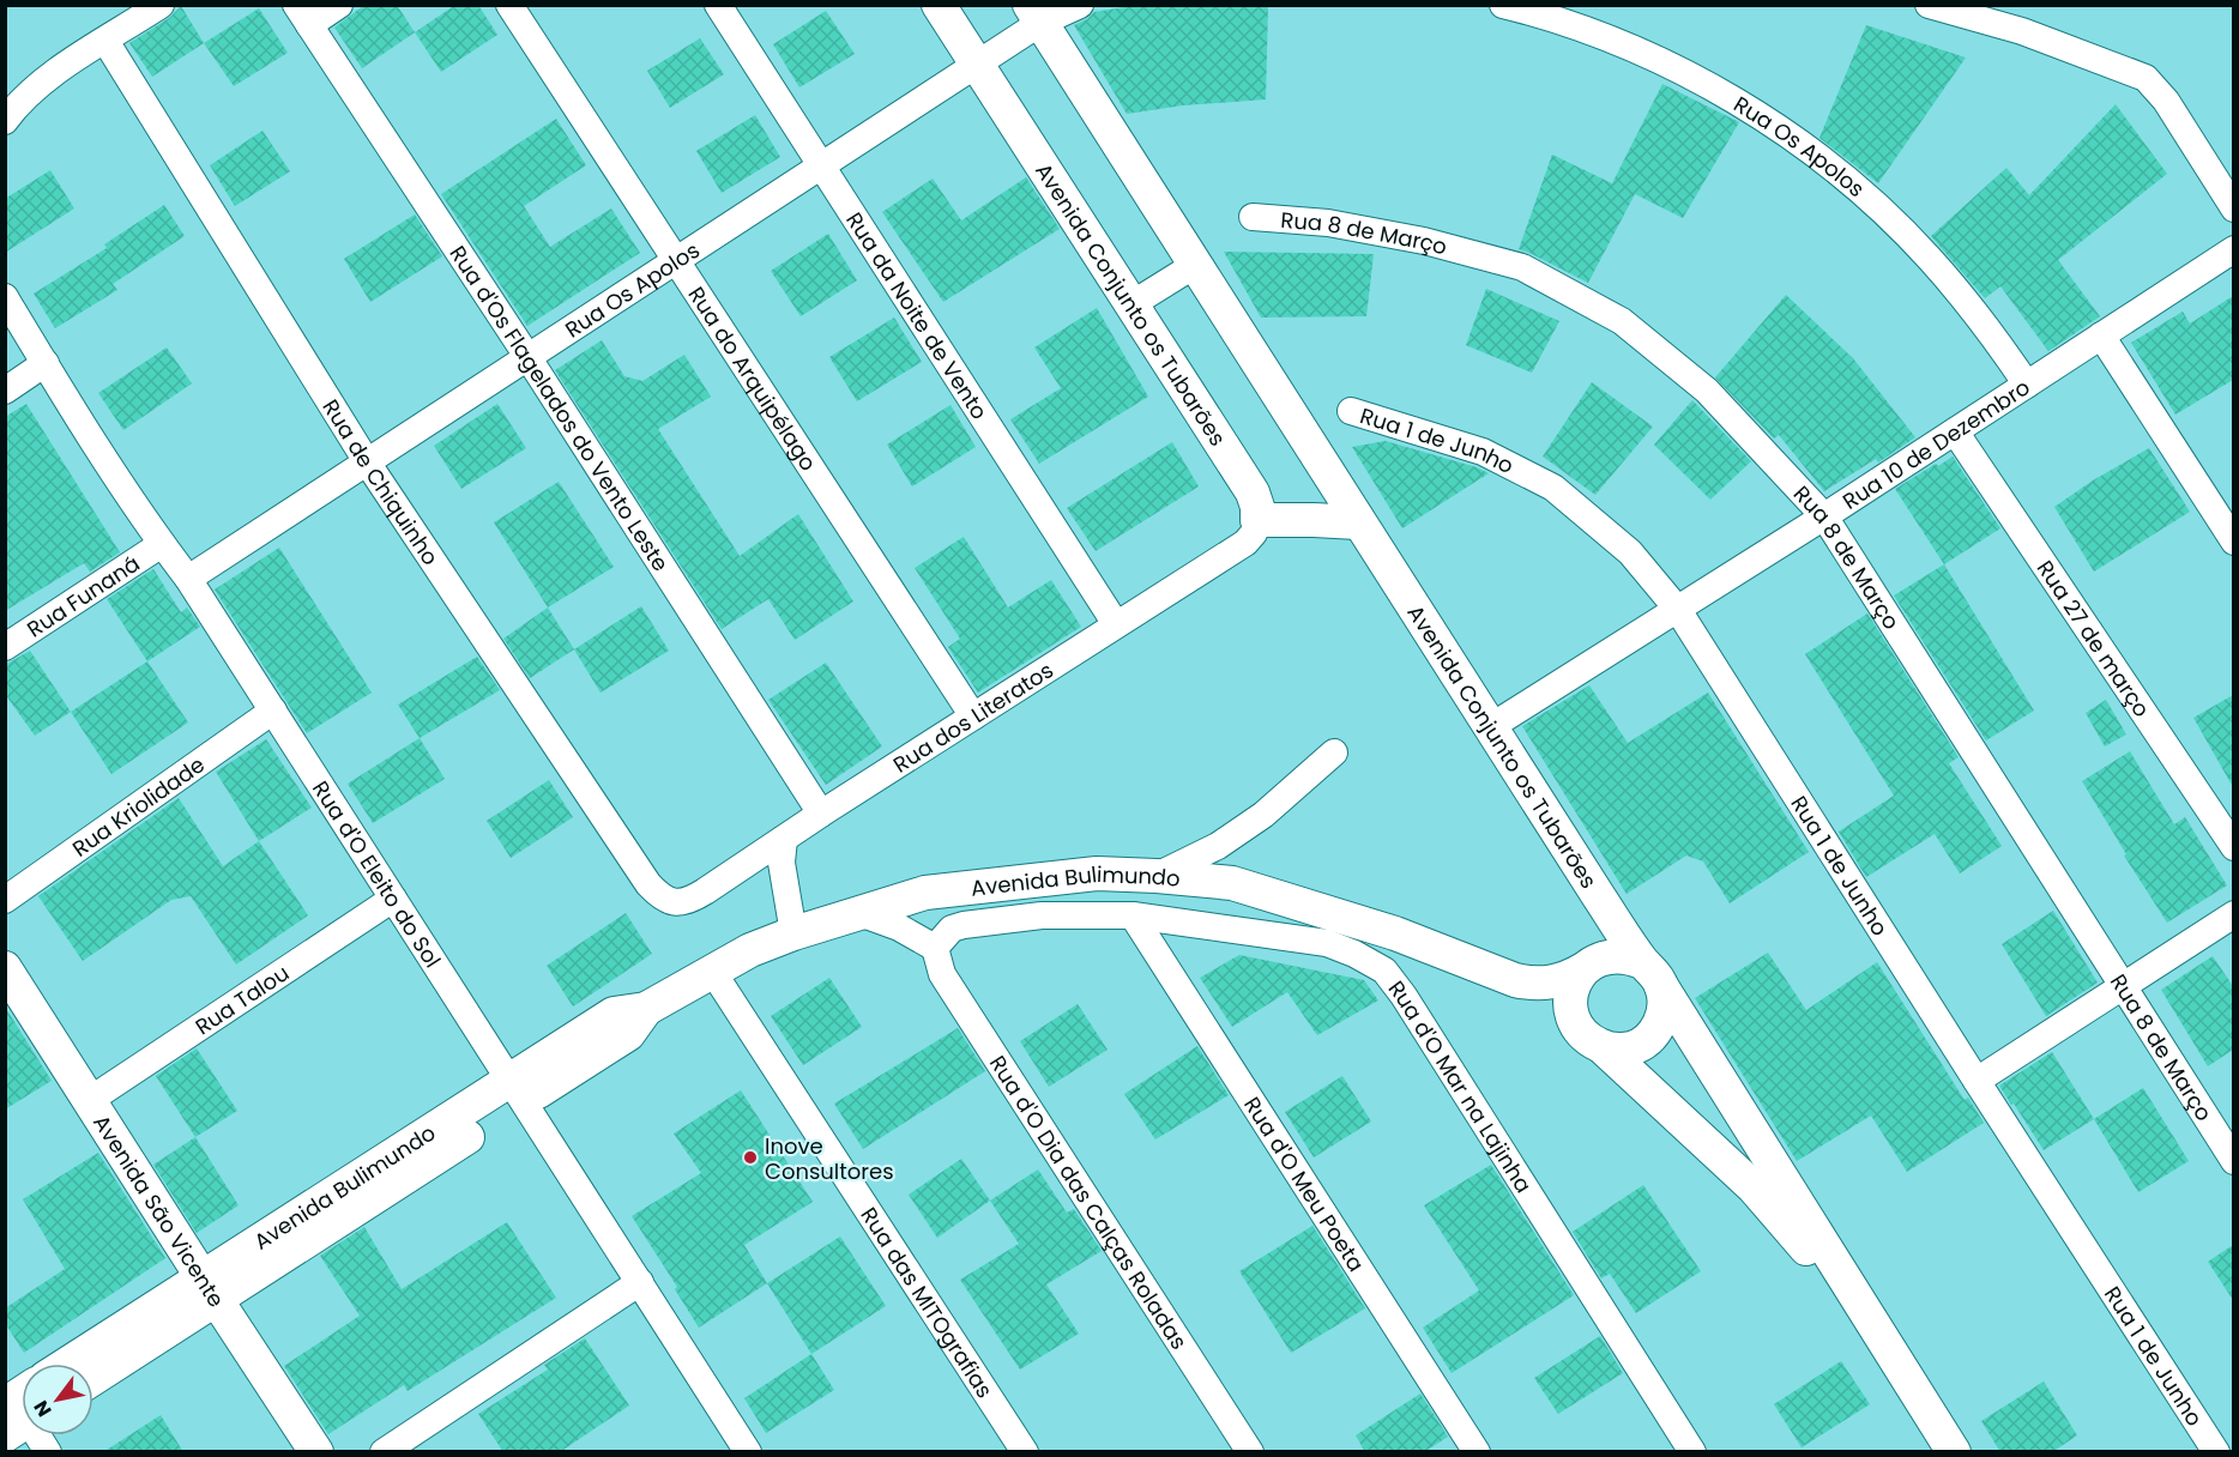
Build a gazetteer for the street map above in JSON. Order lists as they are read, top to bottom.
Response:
{
  "streets": {
    "street": [
      "Rua Os Apolos",
      "Rua 8 de Março",
      "Avenida Conjunto os Tubarões",
      "Rua da Noite de Vento",
      "Rua do Arquipélago",
      "Rua d'Os Flagelados do Vento Leste",
      "Rua 1 de Junho",
      "Rua 10 de Dezembro",
      "Rua de Chiquinho",
      "Rua Funaná",
      "Rua 27 de março",
      "Rua dos Literatos",
      "Rua Kriolidade",
      "Rua d'O Eleito do Sol",
      "Avenida Bulimundo",
      "Rua Talou",
      "Rua d'O Mar na Lajinha",
      "Rua d'O Meu Poeta",
      "Rua d'O Dia das Calças Roladas",
      "Avenida São Vicente",
      "Rua das MITOgrafias"
    ]
  },
  "crossings": [
    ["Rua Os Apolos", "Avenida Conjunto os Tubarões"],
    ["Rua Os Apolos", "Rua da Noite de Vento"],
    ["Rua Os Apolos", "Rua do Arquipélago"],
    ["Rua Os Apolos", "Rua d'Os Flagelados do Vento Leste"],
    ["Rua Os Apolos", "Rua 10 de Dezembro"],
    ["Rua Os Apolos", "Rua de Chiquinho"],
    ["Rua Os Apolos", "Rua d'O Eleito do Sol"],
    ["Rua 8 de Março", "Rua 10 de Dezembro"],
    ["Avenida Conjunto os Tubarões", "Rua 10 de Dezembro"],
    ["Avenida Conjunto os Tubarões", "Rua dos Literatos"],
    ["Rua da Noite de Vento", "Rua dos Literatos"],
    ["Rua do Arquipélago", "Rua dos Literatos"],
    ["Rua d'Os Flagelados do Vento Leste", "Rua dos Literatos"],
    ["Rua 1 de Junho", "Rua 10 de Dezembro"],
    ["Rua 10 de Dezembro", "Rua 27 de março"],
    ["Rua de Chiquinho", "Rua dos Literatos"],
    ["Rua Funaná", "Rua d'O Eleito do Sol"],
    ["Rua Kriolidade", "Rua d'O Eleito do Sol"],
    ["Rua d'O Eleito do Sol", "Avenida Bulimundo"],
    ["Rua d'O Eleito do Sol", "Rua Talou"],
    ["Avenida Bulimundo", "Avenida São Vicente"],
    ["Avenida Bulimundo", "Rua das MITOgrafias"],
    ["Rua Talou", "Avenida São Vicente"],
    ["Rua d'O Mar na Lajinha", "Rua d'O Meu Poeta"],
    ["Rua d'O Mar na Lajinha", "Rua d'O Dia das Calças Roladas"]
  ],
  "places": ["Inove Consultores"],
  "north": "bottom left"
}
